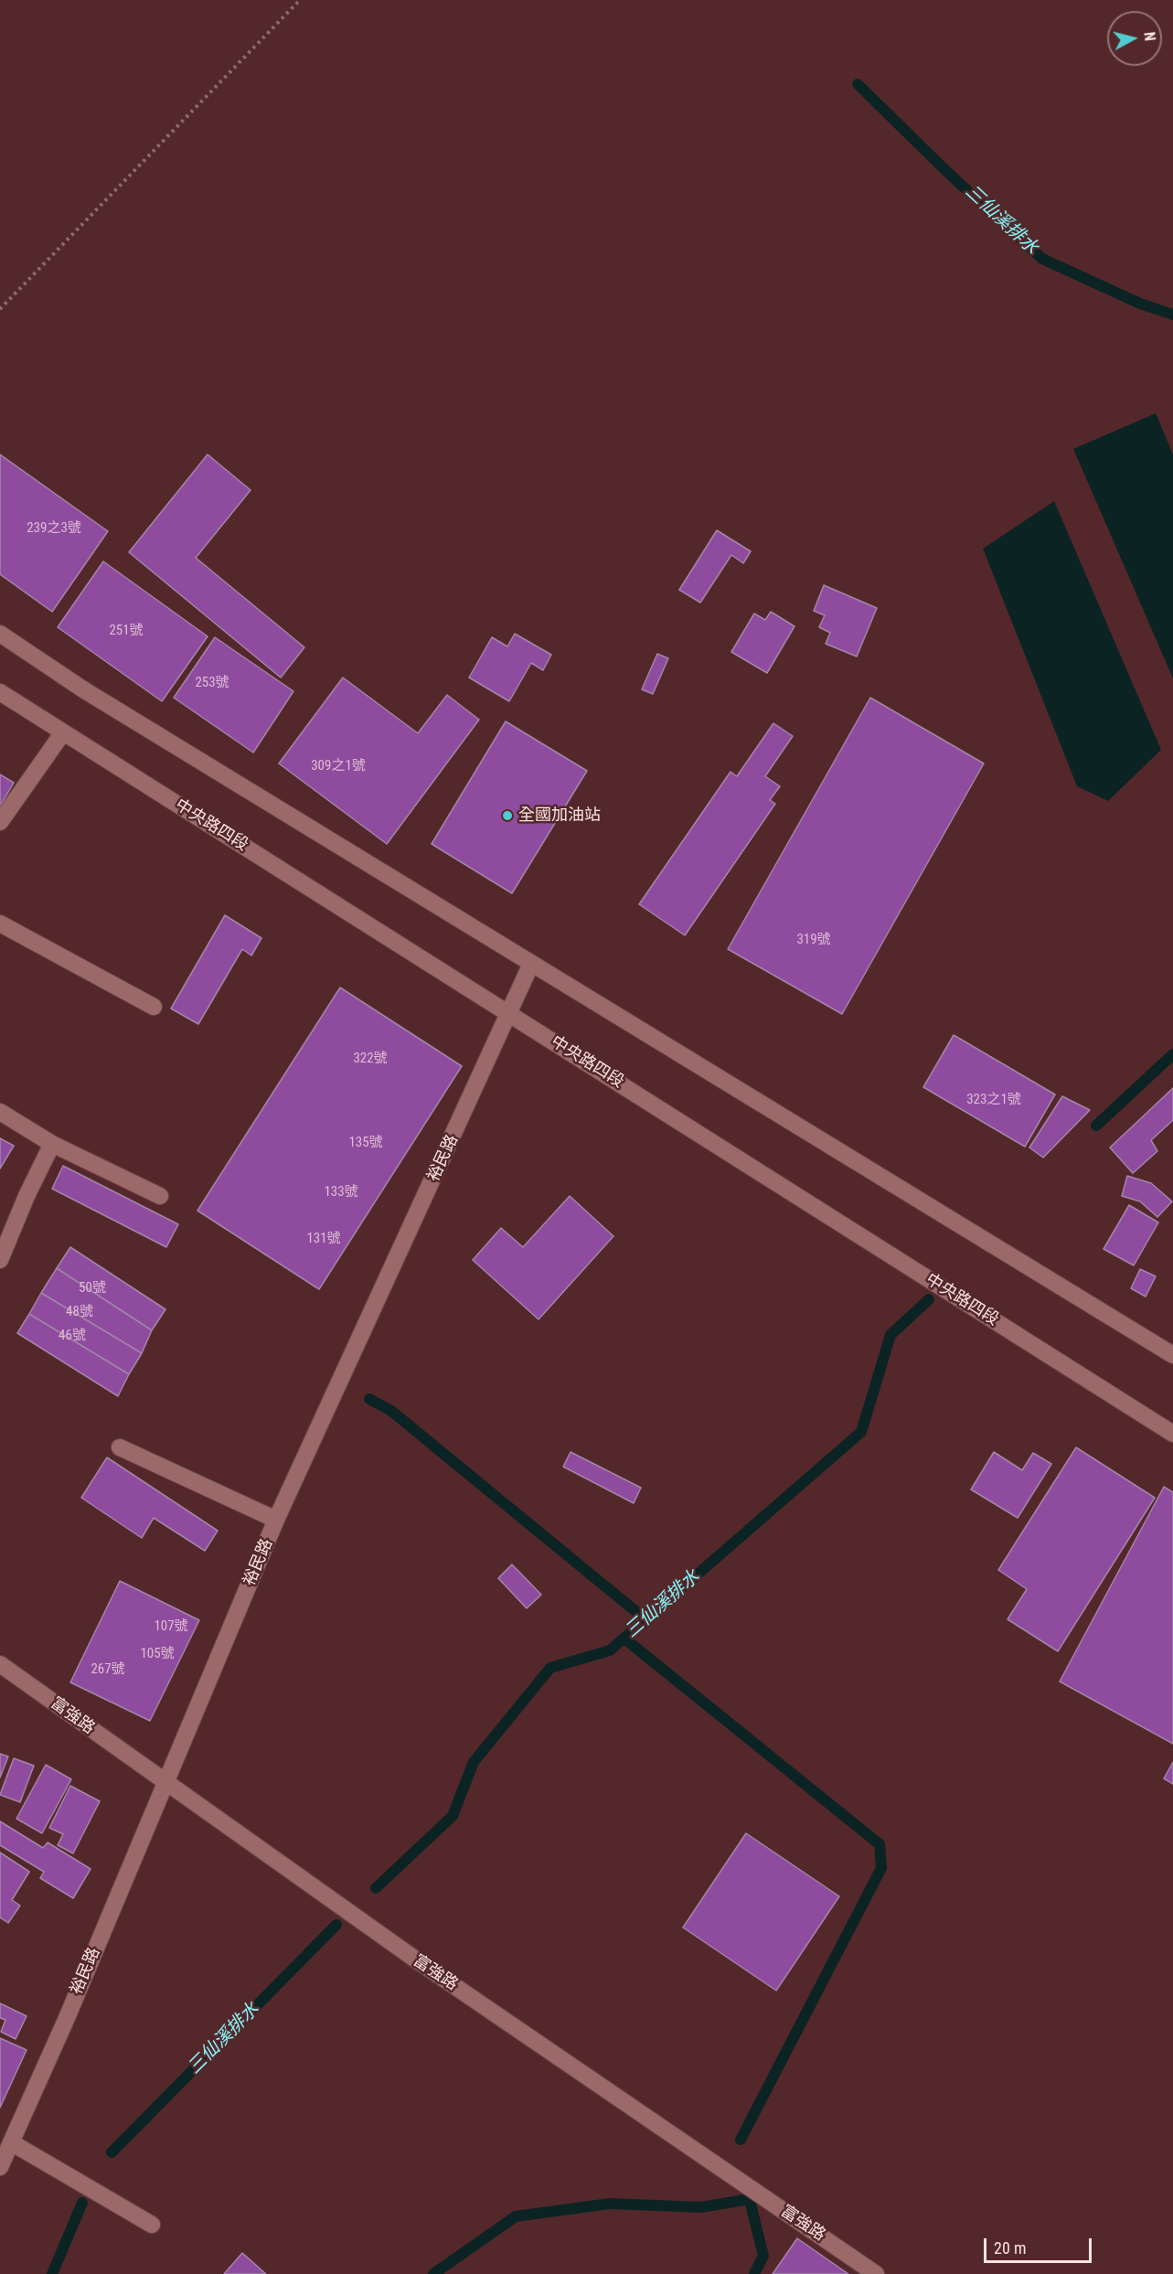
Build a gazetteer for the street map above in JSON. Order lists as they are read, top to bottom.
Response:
{
  "streets": {
    "street": ["中央路四段", "裕民路", "富強路"]
  },
  "crossings": [
    ["中央路四段", "裕民路"],
    ["裕民路", "富強路"]
  ],
  "water": ["三仙溪排水"],
  "places": ["全國加油站"],
  "house_numbers": [
    "239之3號",
    "251號",
    "253號",
    "309之1號",
    "319號",
    "322號",
    "323之1號",
    "135號",
    "133號",
    "131號",
    "50號",
    "48號",
    "46號",
    "107號",
    "105號",
    "267號"
  ],
  "scale_bar": "20 m",
  "north": "right"
}
